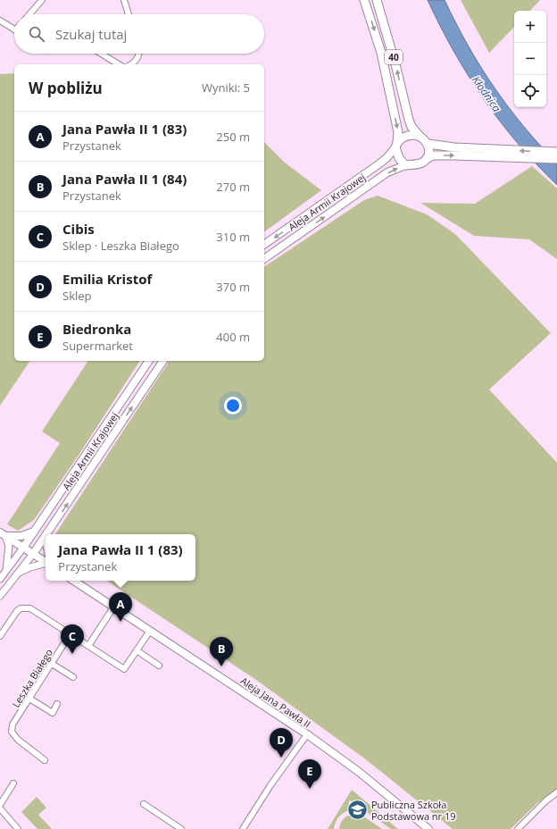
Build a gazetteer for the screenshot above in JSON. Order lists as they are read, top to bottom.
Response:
{
  "streets": {
    "main road": ["40", "Aleja Armii Krajowej", "Aleja Jana Pawła II"],
    "street": ["Leszka Białego"]
  },
  "crossings": [
    ["40", "Aleja Armii Krajowej"]
  ],
  "water": ["Kłodnica"],
  "places": {
    "school or university": ["Publiczna Szkoła Podstawowa nr 19"]
  },
  "page": {
    "map_buttons": ["+", "−"],
    "search": "Szukaj tutaj",
    "heading": ["W pobliżu", "Wyniki: 5"],
    "list": [
      {
        "mark": "A",
        "name": "Jana Pawła II 1 (83)",
        "note": "Przystanek",
        "value": "250 m"
      },
      {
        "mark": "B",
        "name": "Jana Pawła II 1 (84)",
        "note": "Przystanek",
        "value": "270 m"
      },
      {
        "mark": "C",
        "name": "Cibis",
        "note": "Sklep · Leszka Białego",
        "value": "310 m"
      },
      {
        "mark": "D",
        "name": "Emilia Kristof",
        "note": "Sklep",
        "value": "370 m"
      },
      {
        "mark": "E",
        "name": "Biedronka",
        "note": "Supermarket",
        "value": "400 m"
      }
    ],
    "popup": ["Jana Pawła II 1 (83)", "Przystanek"],
    "pins": [
      "A",
      "C",
      "B",
      "D",
      "E"
    ]
  }
}
